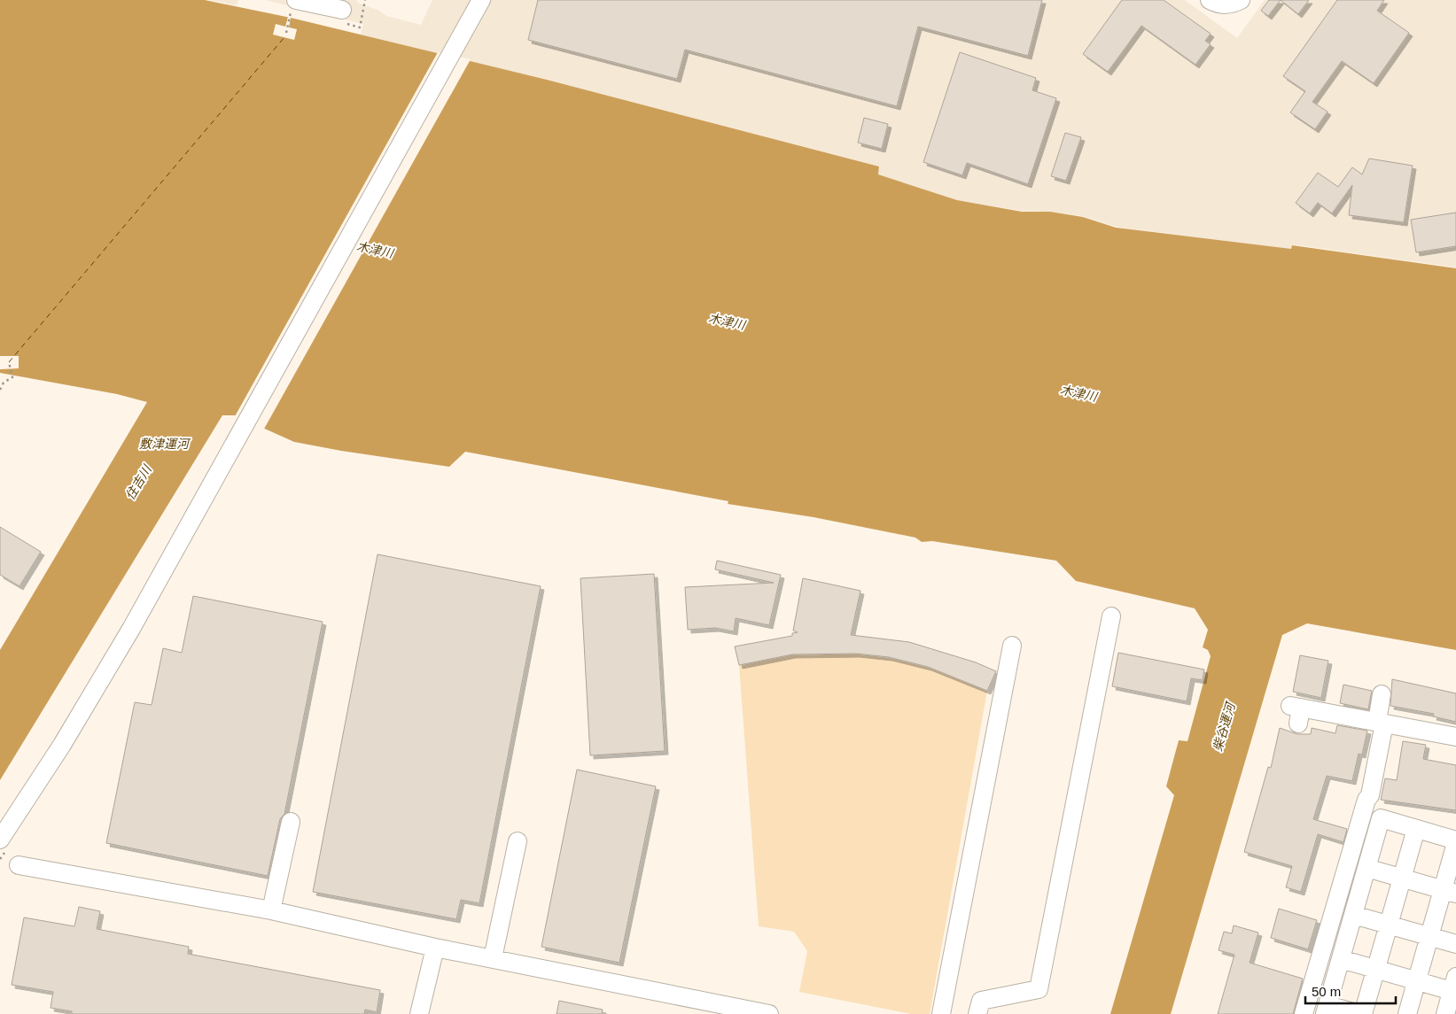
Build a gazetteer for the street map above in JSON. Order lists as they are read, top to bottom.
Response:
{
  "water": [
    "木津川",
    "敷津運河",
    "住吉川",
    "柴谷運河"
  ],
  "scale_bar": "50 m"
}
